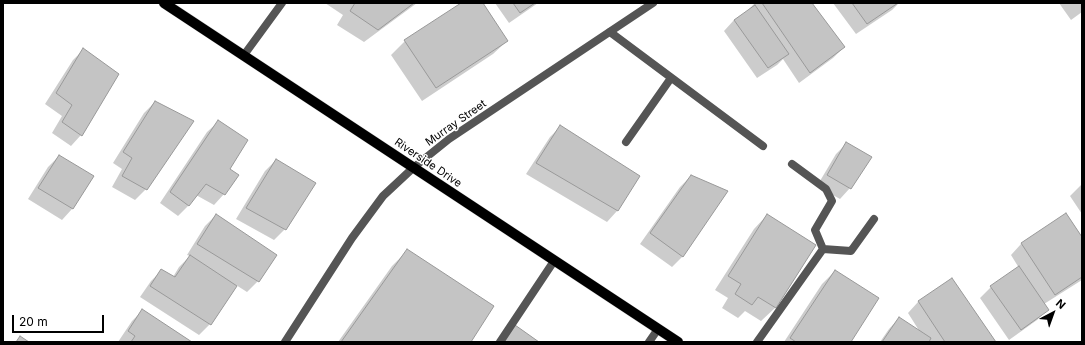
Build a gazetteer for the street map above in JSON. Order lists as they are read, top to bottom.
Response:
{
  "streets": {
    "main road": ["Riverside Drive"],
    "street": ["Murray Street"]
  },
  "crossings": [
    ["Murray Street", "Riverside Drive"]
  ],
  "scale_bar": "20 m",
  "north": "top right"
}
